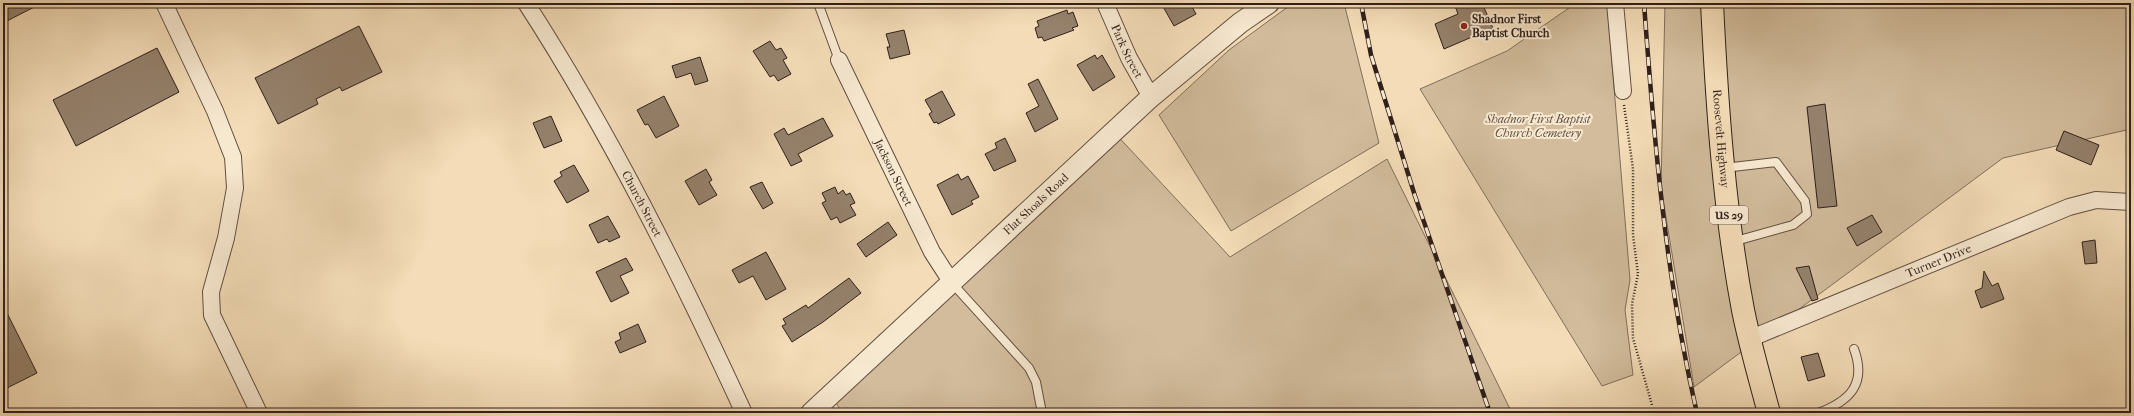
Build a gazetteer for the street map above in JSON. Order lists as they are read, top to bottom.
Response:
{
  "streets": {
    "main road": ["Roosevelt Highway", "US 29"],
    "street": [
      "Park Street",
      "Jackson Street",
      "Church Street",
      "Flat Shoals Road",
      "Turner Drive"
    ]
  },
  "crossings": [
    ["Park Street", "Flat Shoals Road"],
    ["Roosevelt Highway", "Turner Drive"],
    ["Jackson Street", "Flat Shoals Road"]
  ],
  "parks": ["Shadnor First Baptist Church Cemetery"],
  "places": ["Shadnor First Baptist Church"]
}
